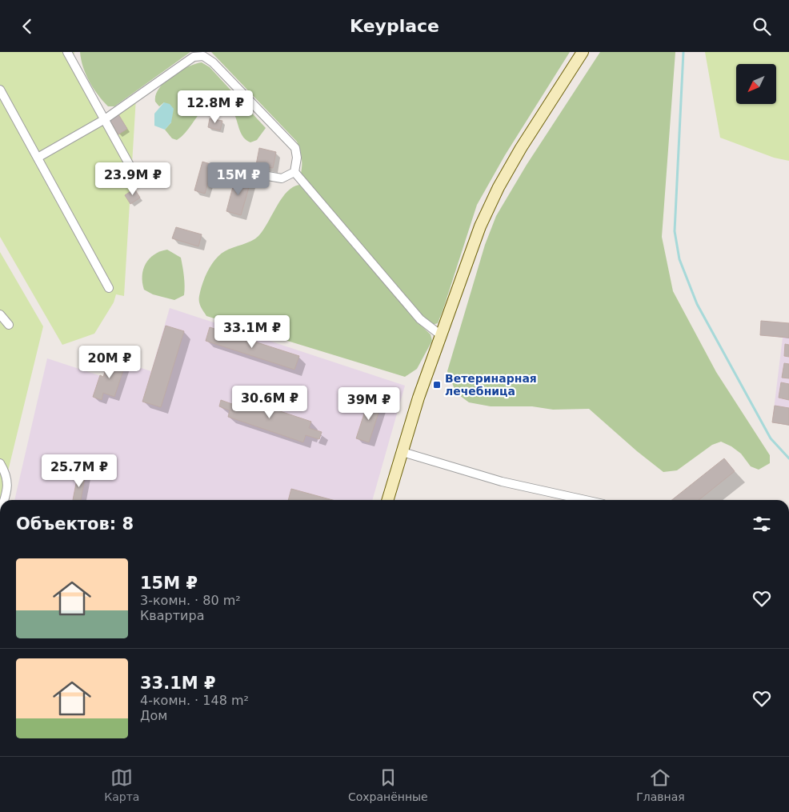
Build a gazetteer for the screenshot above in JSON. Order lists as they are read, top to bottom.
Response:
{
  "places": {
    "transit": ["Ветеринарная лечебница"]
  },
  "north": "bottom left",
  "page": {
    "header": "Keyplace",
    "price": [
      "12.8M ₽",
      "23.9M ₽",
      "15M ₽",
      "33.1M ₽",
      "20M ₽",
      "30.6M ₽",
      "39M ₽",
      "25.7M ₽"
    ],
    "heading": "Объектов: 8",
    "list": [
      {
        "name": "15M ₽",
        "note": "3-комн. · 80 m² · Квартира"
      },
      {
        "name": "33.1M ₽",
        "note": "4-комн. · 148 m² · Дом"
      }
    ],
    "tabs": ["Карта", "Сохранённые", "Главная"]
  }
}
